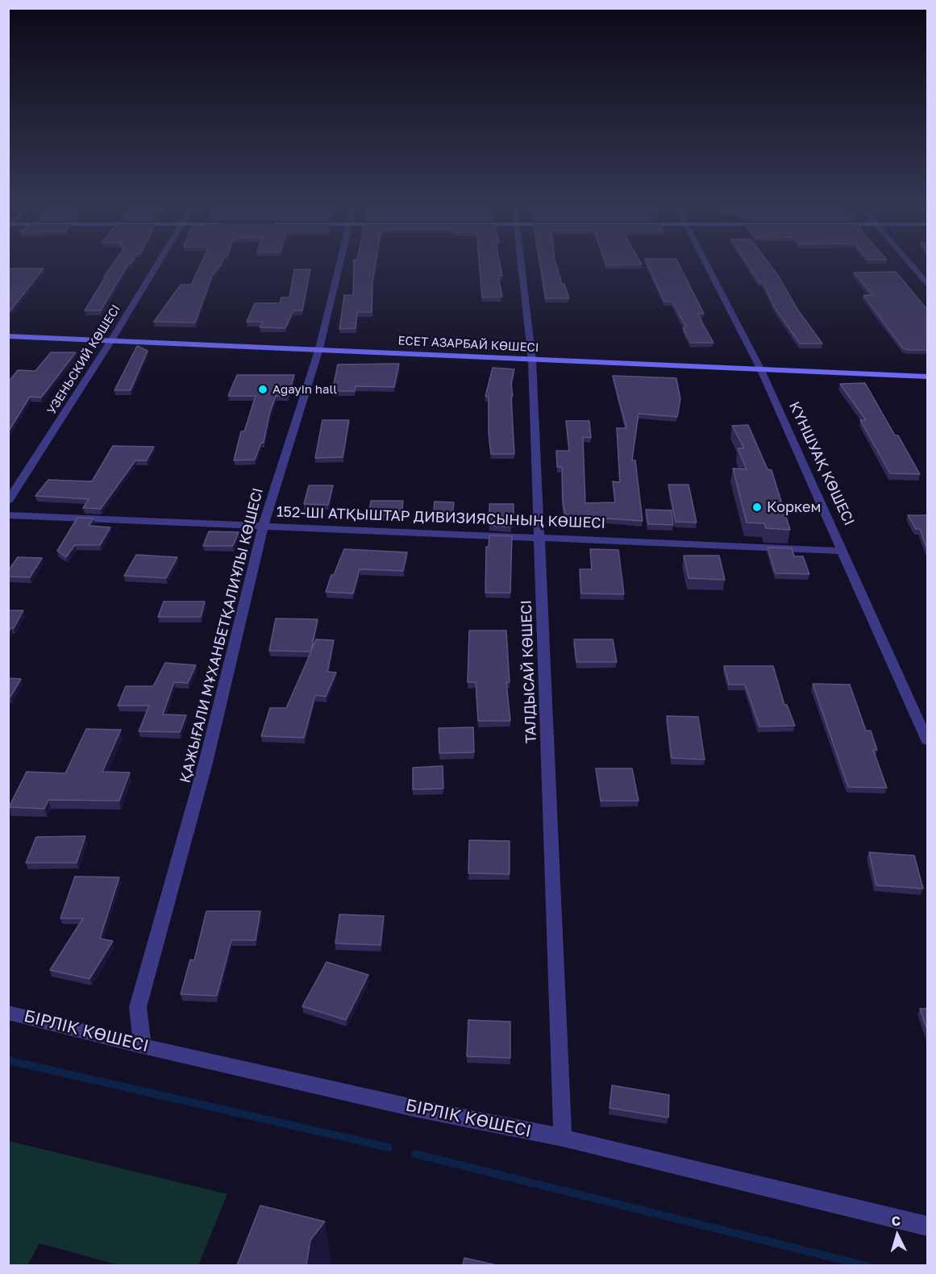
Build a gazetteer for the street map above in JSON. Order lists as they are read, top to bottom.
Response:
{
  "streets": {
    "street": [
      "ЕСЕТ АЗАРБАЙ КӨШЕСІ",
      "УЗЕНЬСКИЙ КӨШЕСІ",
      "КҮНШУАҚ КӨШЕСІ",
      "152-ШІ АТҚЫШТАР ДИВИЗИЯСЫНЫҢ КӨШЕСІ",
      "ҚАЖЫҒАЛИ МҰХАНБЕТҚАЛИҰЛЫ КӨШЕСІ",
      "ТАЛДЫСАЙ КӨШЕСІ",
      "БІРЛІК КӨШЕСІ"
    ]
  },
  "crossings": [
    ["ЕСЕТ АЗАРБАЙ КӨШЕСІ", "УЗЕНЬСКИЙ КӨШЕСІ"],
    ["ЕСЕТ АЗАРБАЙ КӨШЕСІ", "КҮНШУАҚ КӨШЕСІ"],
    ["ЕСЕТ АЗАРБАЙ КӨШЕСІ", "ҚАЖЫҒАЛИ МҰХАНБЕТҚАЛИҰЛЫ КӨШЕСІ"],
    ["ЕСЕТ АЗАРБАЙ КӨШЕСІ", "ТАЛДЫСАЙ КӨШЕСІ"],
    ["КҮНШУАҚ КӨШЕСІ", "152-ШІ АТҚЫШТАР ДИВИЗИЯСЫНЫҢ КӨШЕСІ"],
    ["152-ШІ АТҚЫШТАР ДИВИЗИЯСЫНЫҢ КӨШЕСІ", "ҚАЖЫҒАЛИ МҰХАНБЕТҚАЛИҰЛЫ КӨШЕСІ"],
    ["152-ШІ АТҚЫШТАР ДИВИЗИЯСЫНЫҢ КӨШЕСІ", "ТАЛДЫСАЙ КӨШЕСІ"],
    ["ҚАЖЫҒАЛИ МҰХАНБЕТҚАЛИҰЛЫ КӨШЕСІ", "БІРЛІК КӨШЕСІ"],
    ["ТАЛДЫСАЙ КӨШЕСІ", "БІРЛІК КӨШЕСІ"]
  ],
  "places": ["Agayin hall", "Коркем"],
  "north": "top"
}
